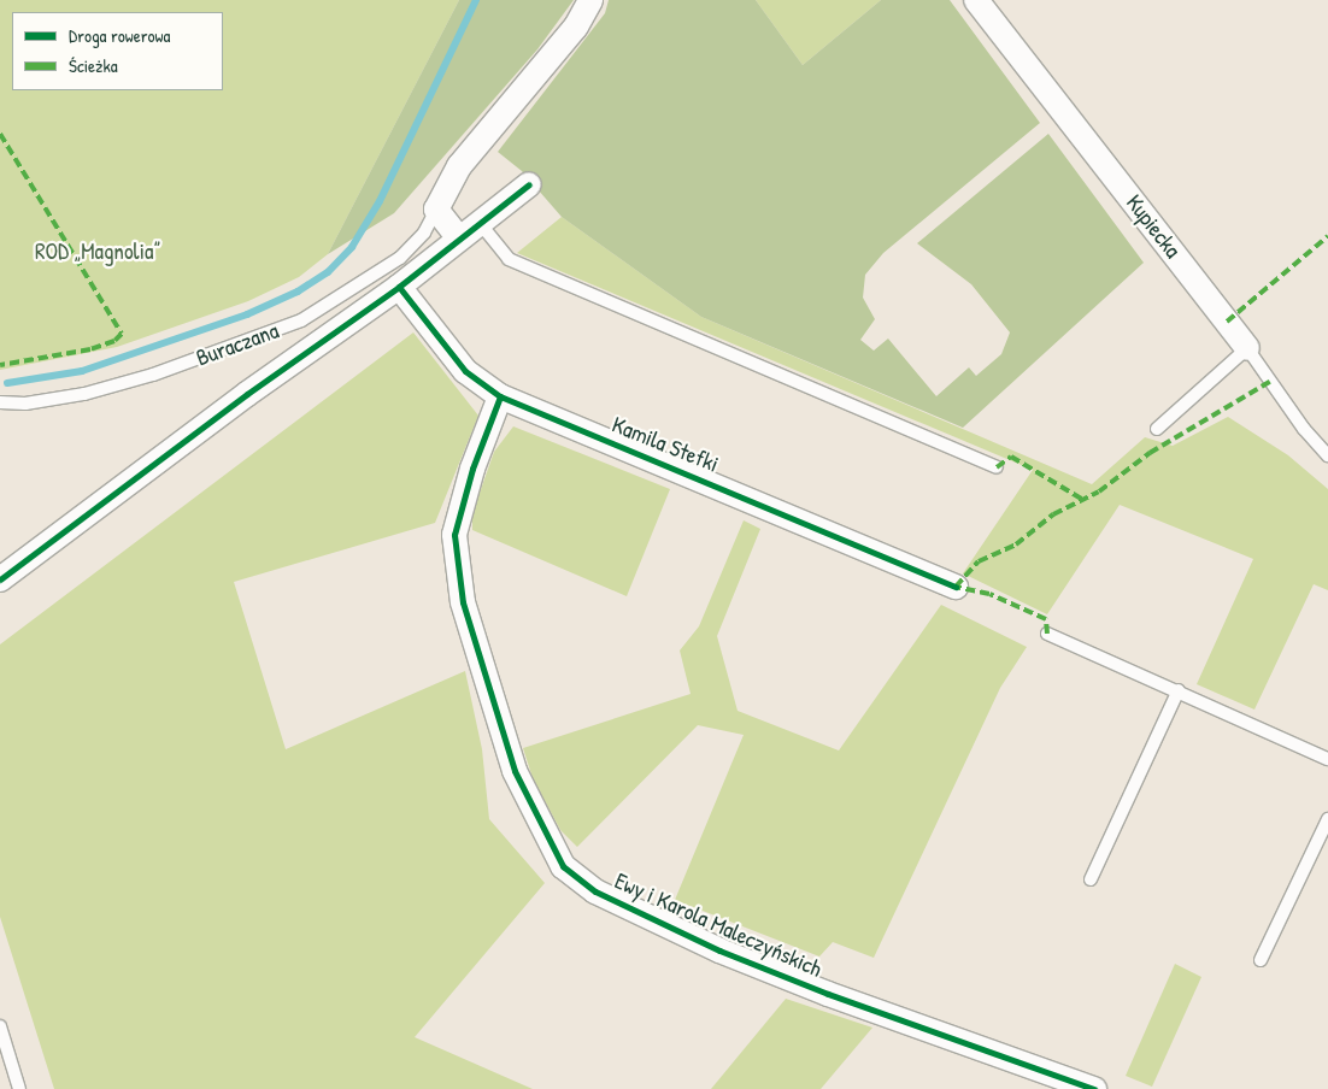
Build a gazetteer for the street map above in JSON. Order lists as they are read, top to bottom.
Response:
{
  "streets": {
    "street": ["Kupiecka", "Kamila Stefki", "Ewy i Karola Maleczyńskich"],
    "lane": ["Buraczana"]
  },
  "crossings": [
    ["Kamila Stefki", "Ewy i Karola Maleczyńskich"]
  ],
  "parks": ["ROD „Magnolia”"],
  "legend": ["Droga rowerowa", "Ścieżka"]
}
